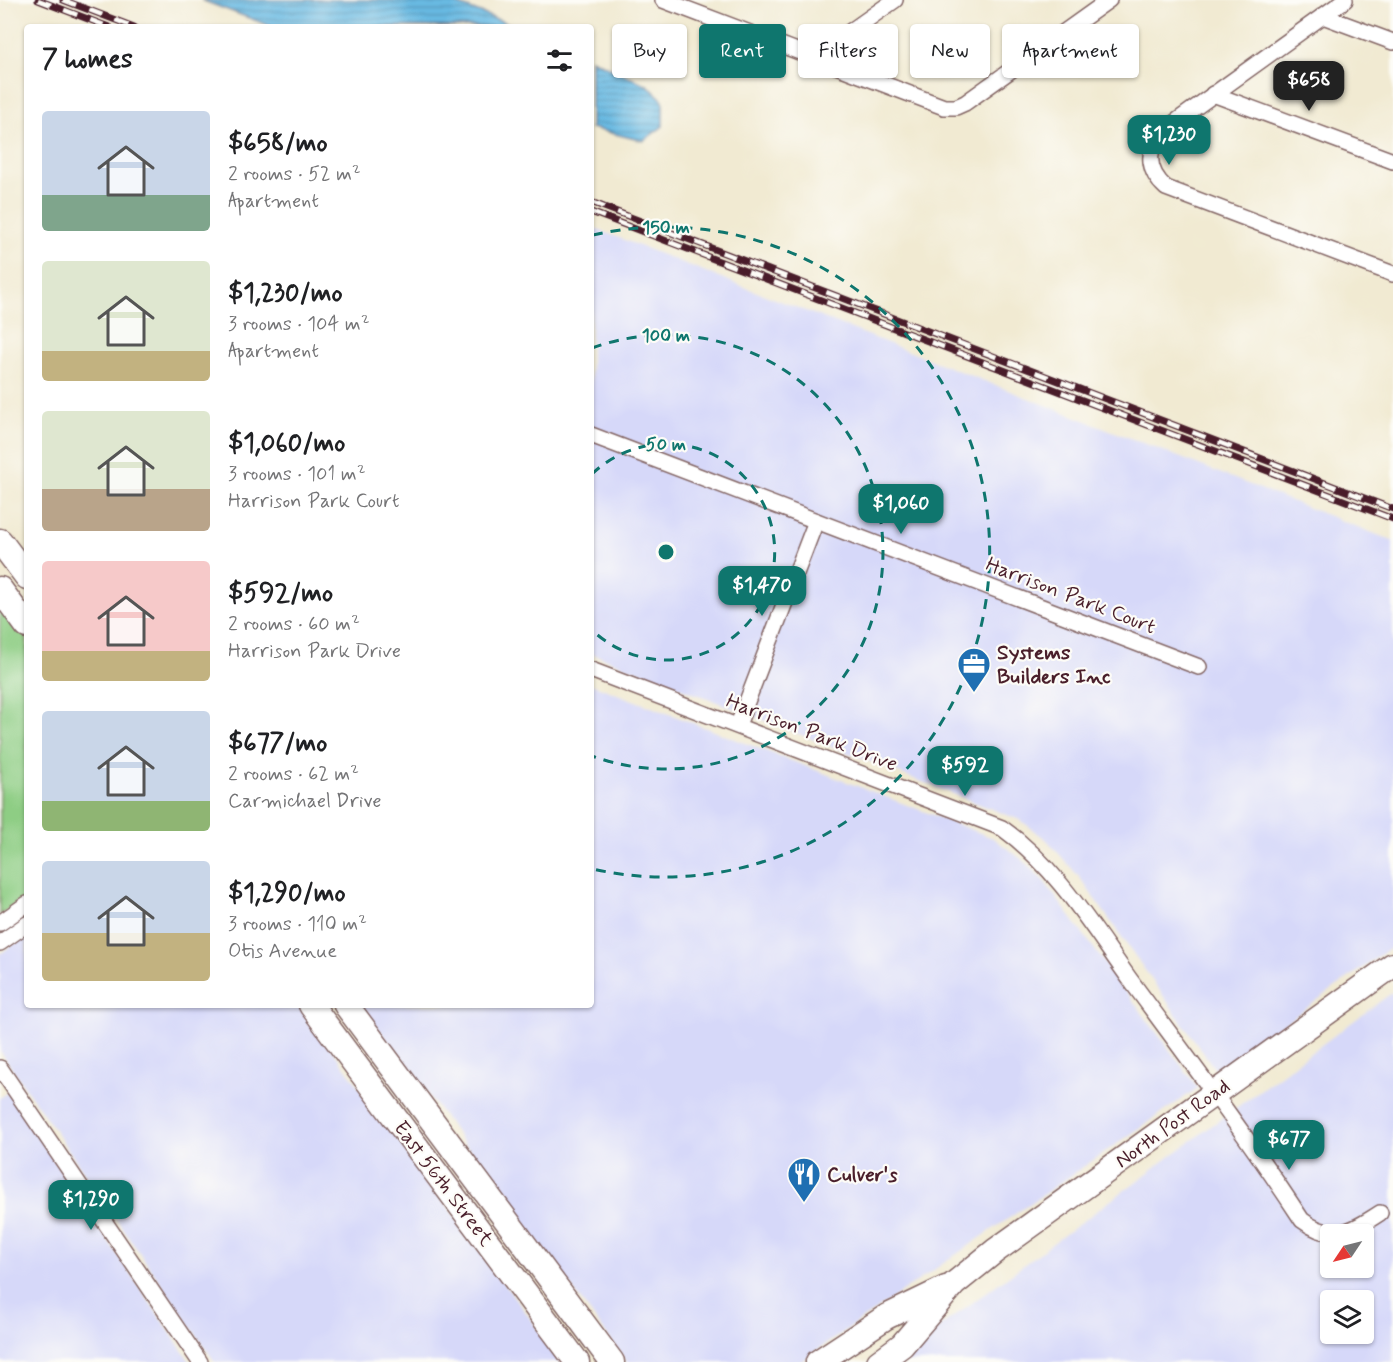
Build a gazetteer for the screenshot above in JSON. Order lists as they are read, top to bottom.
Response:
{
  "streets": {
    "main road": ["North Post Road", "East 56th Street"],
    "street": ["Harrison Park Court", "Harrison Park Drive"]
  },
  "crossings": [
    ["Harrison Park Drive", "North Post Road"]
  ],
  "places": {
    "office": ["Systems Builders Inc"],
    "restaurant": ["Culver's"]
  },
  "north": "bottom left",
  "page": {
    "chip": [
      "Buy",
      "Rent",
      "Filters",
      "New",
      "Apartment"
    ],
    "heading": "7 homes",
    "price": [
      "$658",
      "$1,230",
      "$1,060",
      "$1,470",
      "$592",
      "$677",
      "$1,290"
    ],
    "list": [
      {
        "name": "$658/mo",
        "note": "2 rooms · 52 m² · Apartment"
      },
      {
        "name": "$1,230/mo",
        "note": "3 rooms · 104 m² · Apartment"
      },
      {
        "name": "$1,060/mo",
        "note": "3 rooms · 101 m² · Harrison Park Court"
      },
      {
        "name": "$592/mo",
        "note": "2 rooms · 60 m² · Harrison Park Drive"
      },
      {
        "name": "$677/mo",
        "note": "2 rooms · 62 m² · Carmichael Drive"
      },
      {
        "name": "$1,290/mo",
        "note": "3 rooms · 110 m² · Otis Avenue"
      }
    ]
  },
  "rings": ["150 m", "100 m", "50 m"]
}
